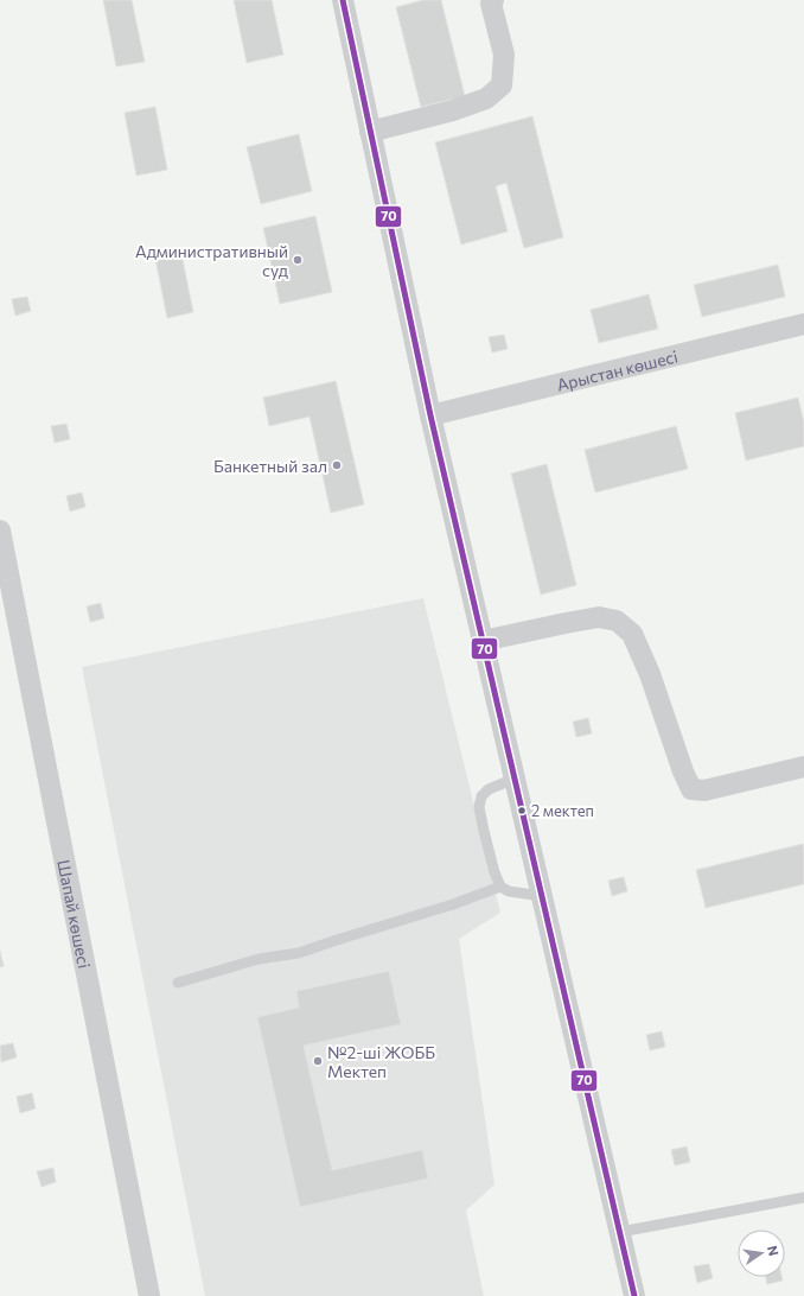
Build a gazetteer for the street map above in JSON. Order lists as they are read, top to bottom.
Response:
{
  "streets": {
    "street": ["Арыстан көшесі", "Шапай көшесі"]
  },
  "places": [
    "Административный суд",
    "Банкетный зал",
    "2 мектеп",
    "№2-ші ЖОББ Мектеп"
  ],
  "lines": ["transit line 70"],
  "north": "right"
}
